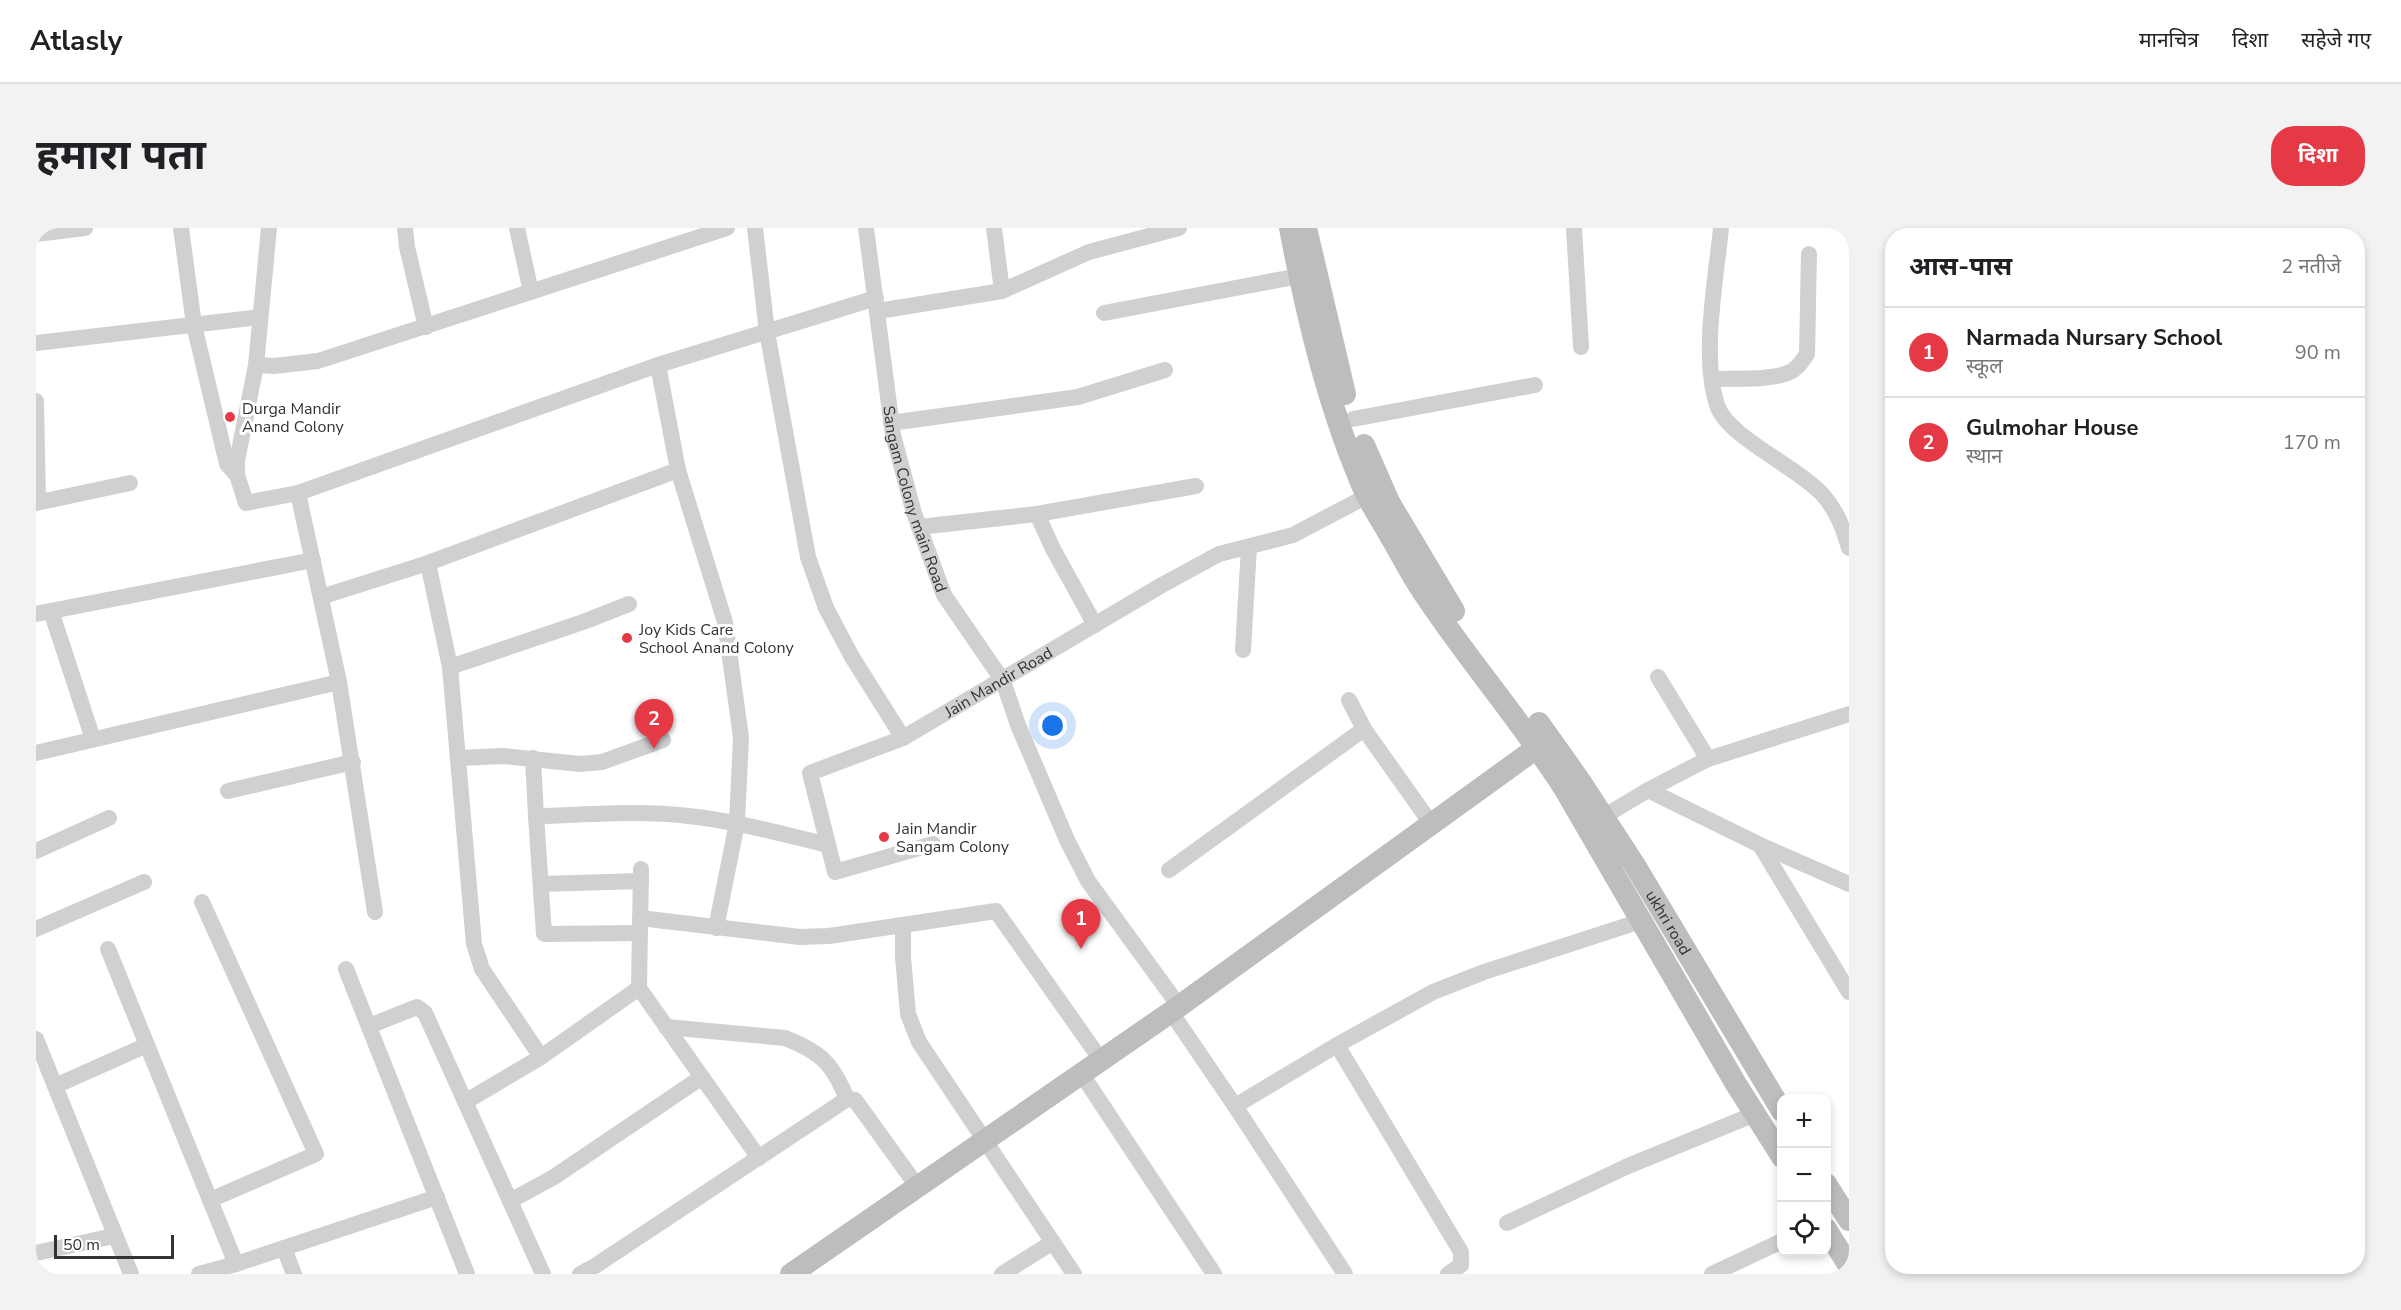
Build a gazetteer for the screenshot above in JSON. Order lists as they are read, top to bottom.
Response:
{
  "streets": {
    "street": ["Sangam Colony main Road", "Jain Mandir Road", "ukhri road"]
  },
  "crossings": [
    ["Sangam Colony main Road", "Jain Mandir Road"]
  ],
  "places": ["Durga Mandir Anand Colony", "Joy Kids Care School Anand Colony", "Jain Mandir Sangam Colony"],
  "scale_bar": "50 m",
  "page": {
    "header": "Atlasly",
    "nav": ["मानचित्र", "दिशा", "सहेजे गए"],
    "buttons": "दिशा",
    "title": "हमारा पता",
    "heading": ["आस-पास", "2 नतीजे"],
    "list": [
      {
        "mark": "1",
        "name": "Narmada Nursary School",
        "note": "स्कूल",
        "value": "90 m"
      },
      {
        "mark": "2",
        "name": "Gulmohar House",
        "note": "स्थान",
        "value": "170 m"
      }
    ],
    "pins": ["2", "1"],
    "map_buttons": ["+", "−"],
    "scale": "50 m"
  }
}
